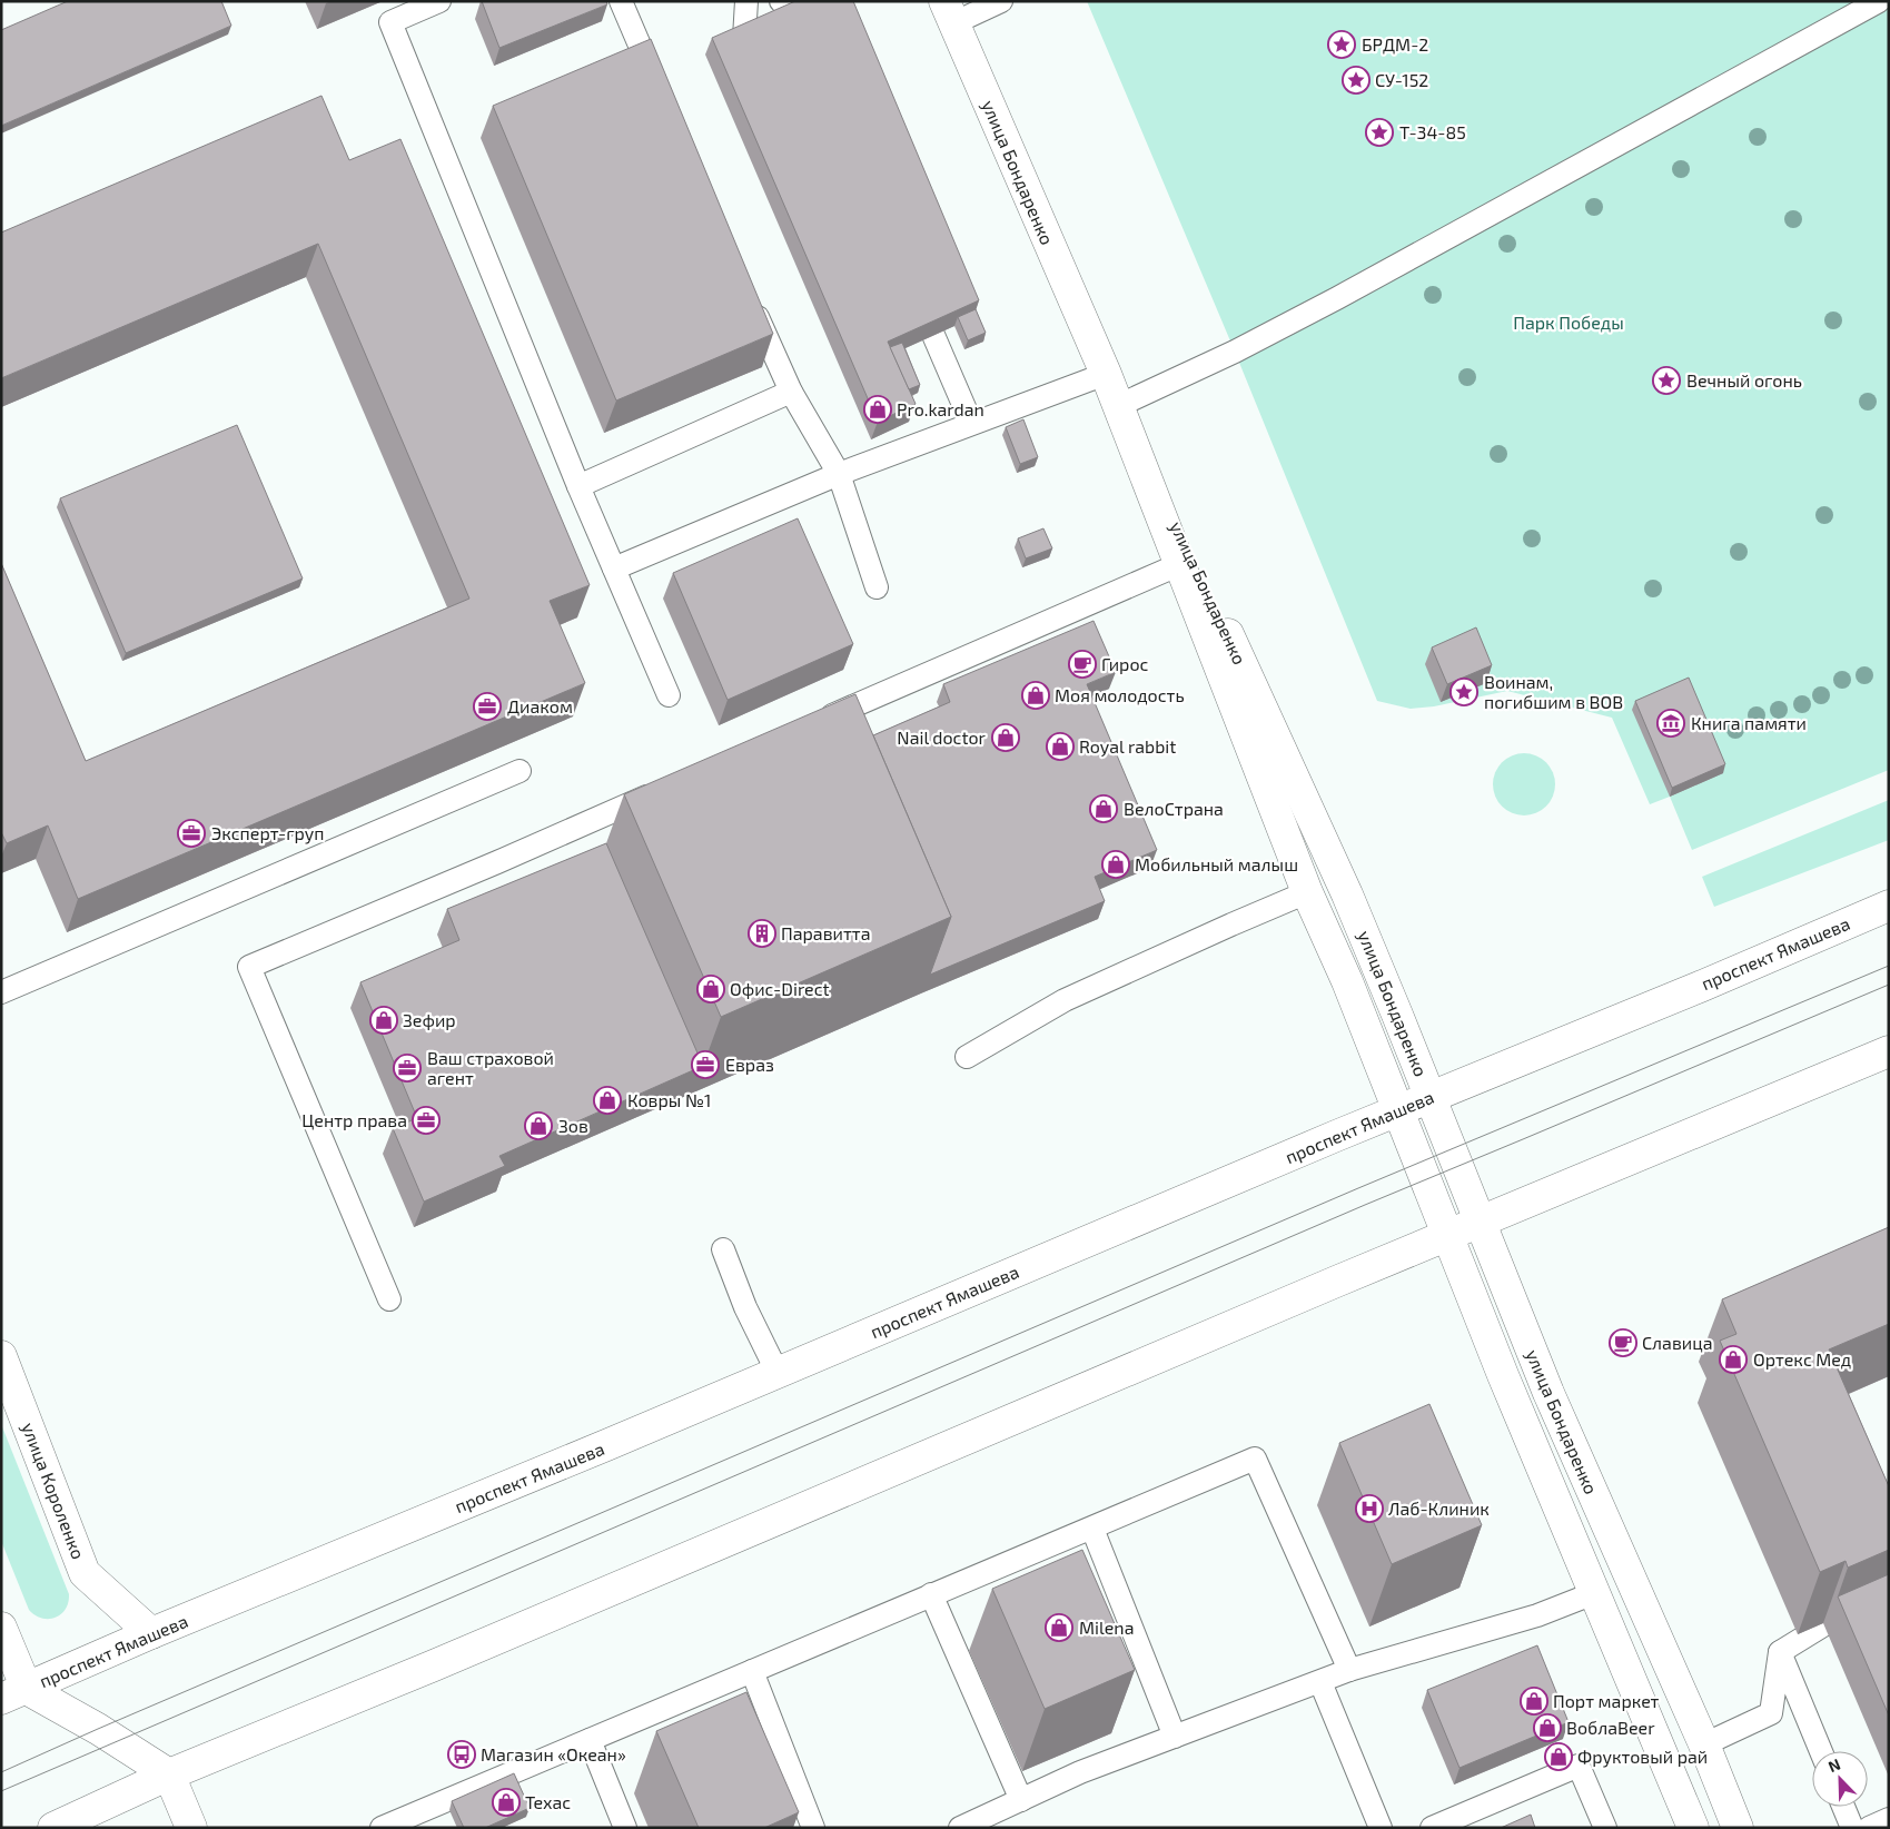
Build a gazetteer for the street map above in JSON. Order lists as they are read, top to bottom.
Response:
{
  "streets": {
    "main road": ["улица Бондаренко", "проспект Ямашева", "улица Короленко"]
  },
  "crossings": [
    ["улица Бондаренко", "проспект Ямашева"],
    ["проспект Ямашева", "улица Короленко"]
  ],
  "parks": ["Парк Победы"],
  "places": {
    "place": [
      "БРДМ-2",
      "СУ-152",
      "Т-34-85",
      "Вечный огонь",
      "Воинам, погибшим в ВОВ"
    ],
    "shop": [
      "Pro.kardan",
      "Моя молодость",
      "Nail doctor",
      "Royal rabbit",
      "ВелоСтрана",
      "Мобильный малыш",
      "Офис-Direct",
      "Зефир",
      "Ковры №1",
      "Зов",
      "Ортекс Мед",
      "Milena",
      "Порт маркет",
      "ВоблаBeer",
      "Фруктовый рай",
      "Техас"
    ],
    "cafe": ["Гирос", "Славица"],
    "office": [
      "Диаком",
      "Эксперт-груп",
      "Евраз",
      "Ваш страховой агент",
      "Центр права"
    ],
    "museum": ["Книга памяти"],
    "building": ["Паравитта"],
    "hospital": ["Лаб-Клиник"],
    "bus stop": ["Магазин «Океан»"]
  },
  "north": "top left"
}
